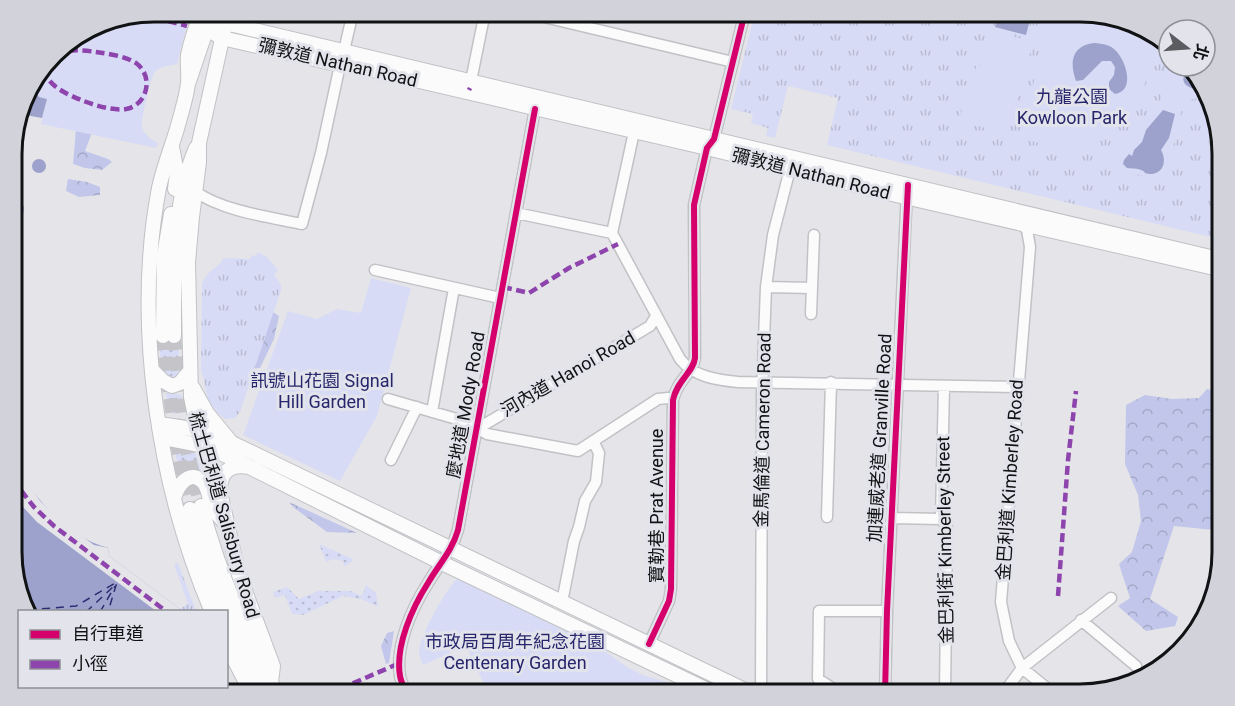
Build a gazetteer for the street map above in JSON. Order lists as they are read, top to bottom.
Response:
{
  "streets": {
    "main road": ["彌敦道 Nathan Road", "梳士巴利道 Salisbury Road"],
    "street": [
      "河內道 Hanoi Road",
      "麼地道 Mody Road",
      "金馬倫道 Cameron Road",
      "加連威老道 Granville Road",
      "金巴利道 Kimberley Road",
      "寶勒巷 Prat Avenue",
      "金巴利街 Kimberley Street"
    ]
  },
  "crossings": [
    ["彌敦道 Nathan Road", "麼地道 Mody Road"],
    ["彌敦道 Nathan Road", "金馬倫道 Cameron Road"],
    ["彌敦道 Nathan Road", "加連威老道 Granville Road"],
    ["彌敦道 Nathan Road", "金巴利道 Kimberley Road"],
    ["彌敦道 Nathan Road", "梳士巴利道 Salisbury Road"],
    ["河內道 Hanoi Road", "麼地道 Mody Road"]
  ],
  "parks": ["九龍公園 Kowloon Park", "訊號山花園 Signal Hill Garden", "市政局百周年紀念花園 Centenary Garden"],
  "legend": ["自行車道", "小徑"],
  "north": "right"
}
